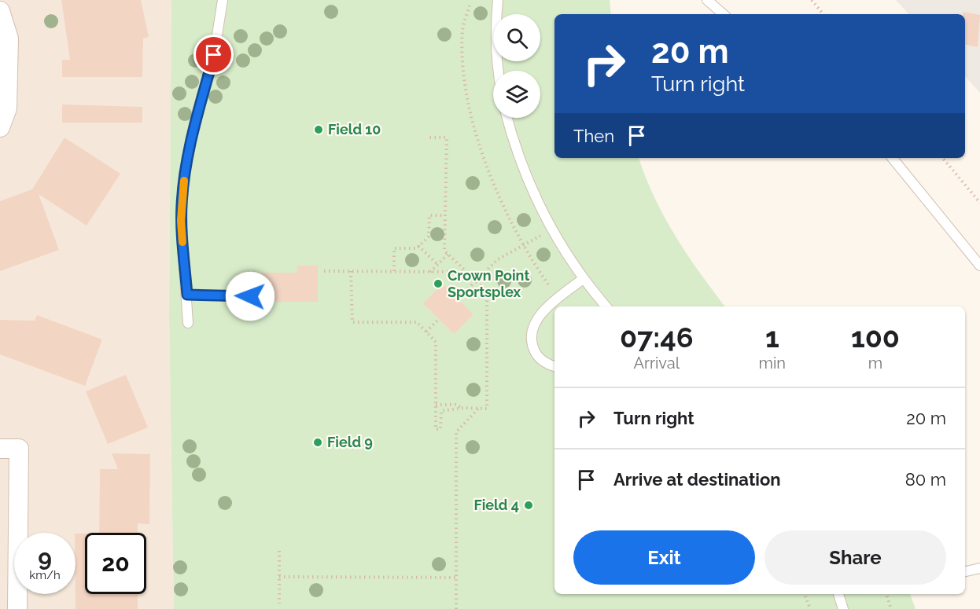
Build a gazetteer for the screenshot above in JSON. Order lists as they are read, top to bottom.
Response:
{
  "places": [
    "Field 10",
    "Crown Point Sportsplex",
    "Field 9",
    "Field 4"
  ],
  "page": {
    "turn": ["20 m", "Turn right"],
    "then": "Then",
    "eta": [
      "07:46",
      "Arrival",
      "1",
      "min",
      "100",
      "m"
    ],
    "list": [
      {
        "name": "Turn right",
        "value": "20 m"
      },
      {
        "name": "Arrive at destination",
        "value": "80 m"
      }
    ],
    "buttons": ["Exit", "Share"],
    "speed": "9 km/h",
    "limit": "20"
  }
}
